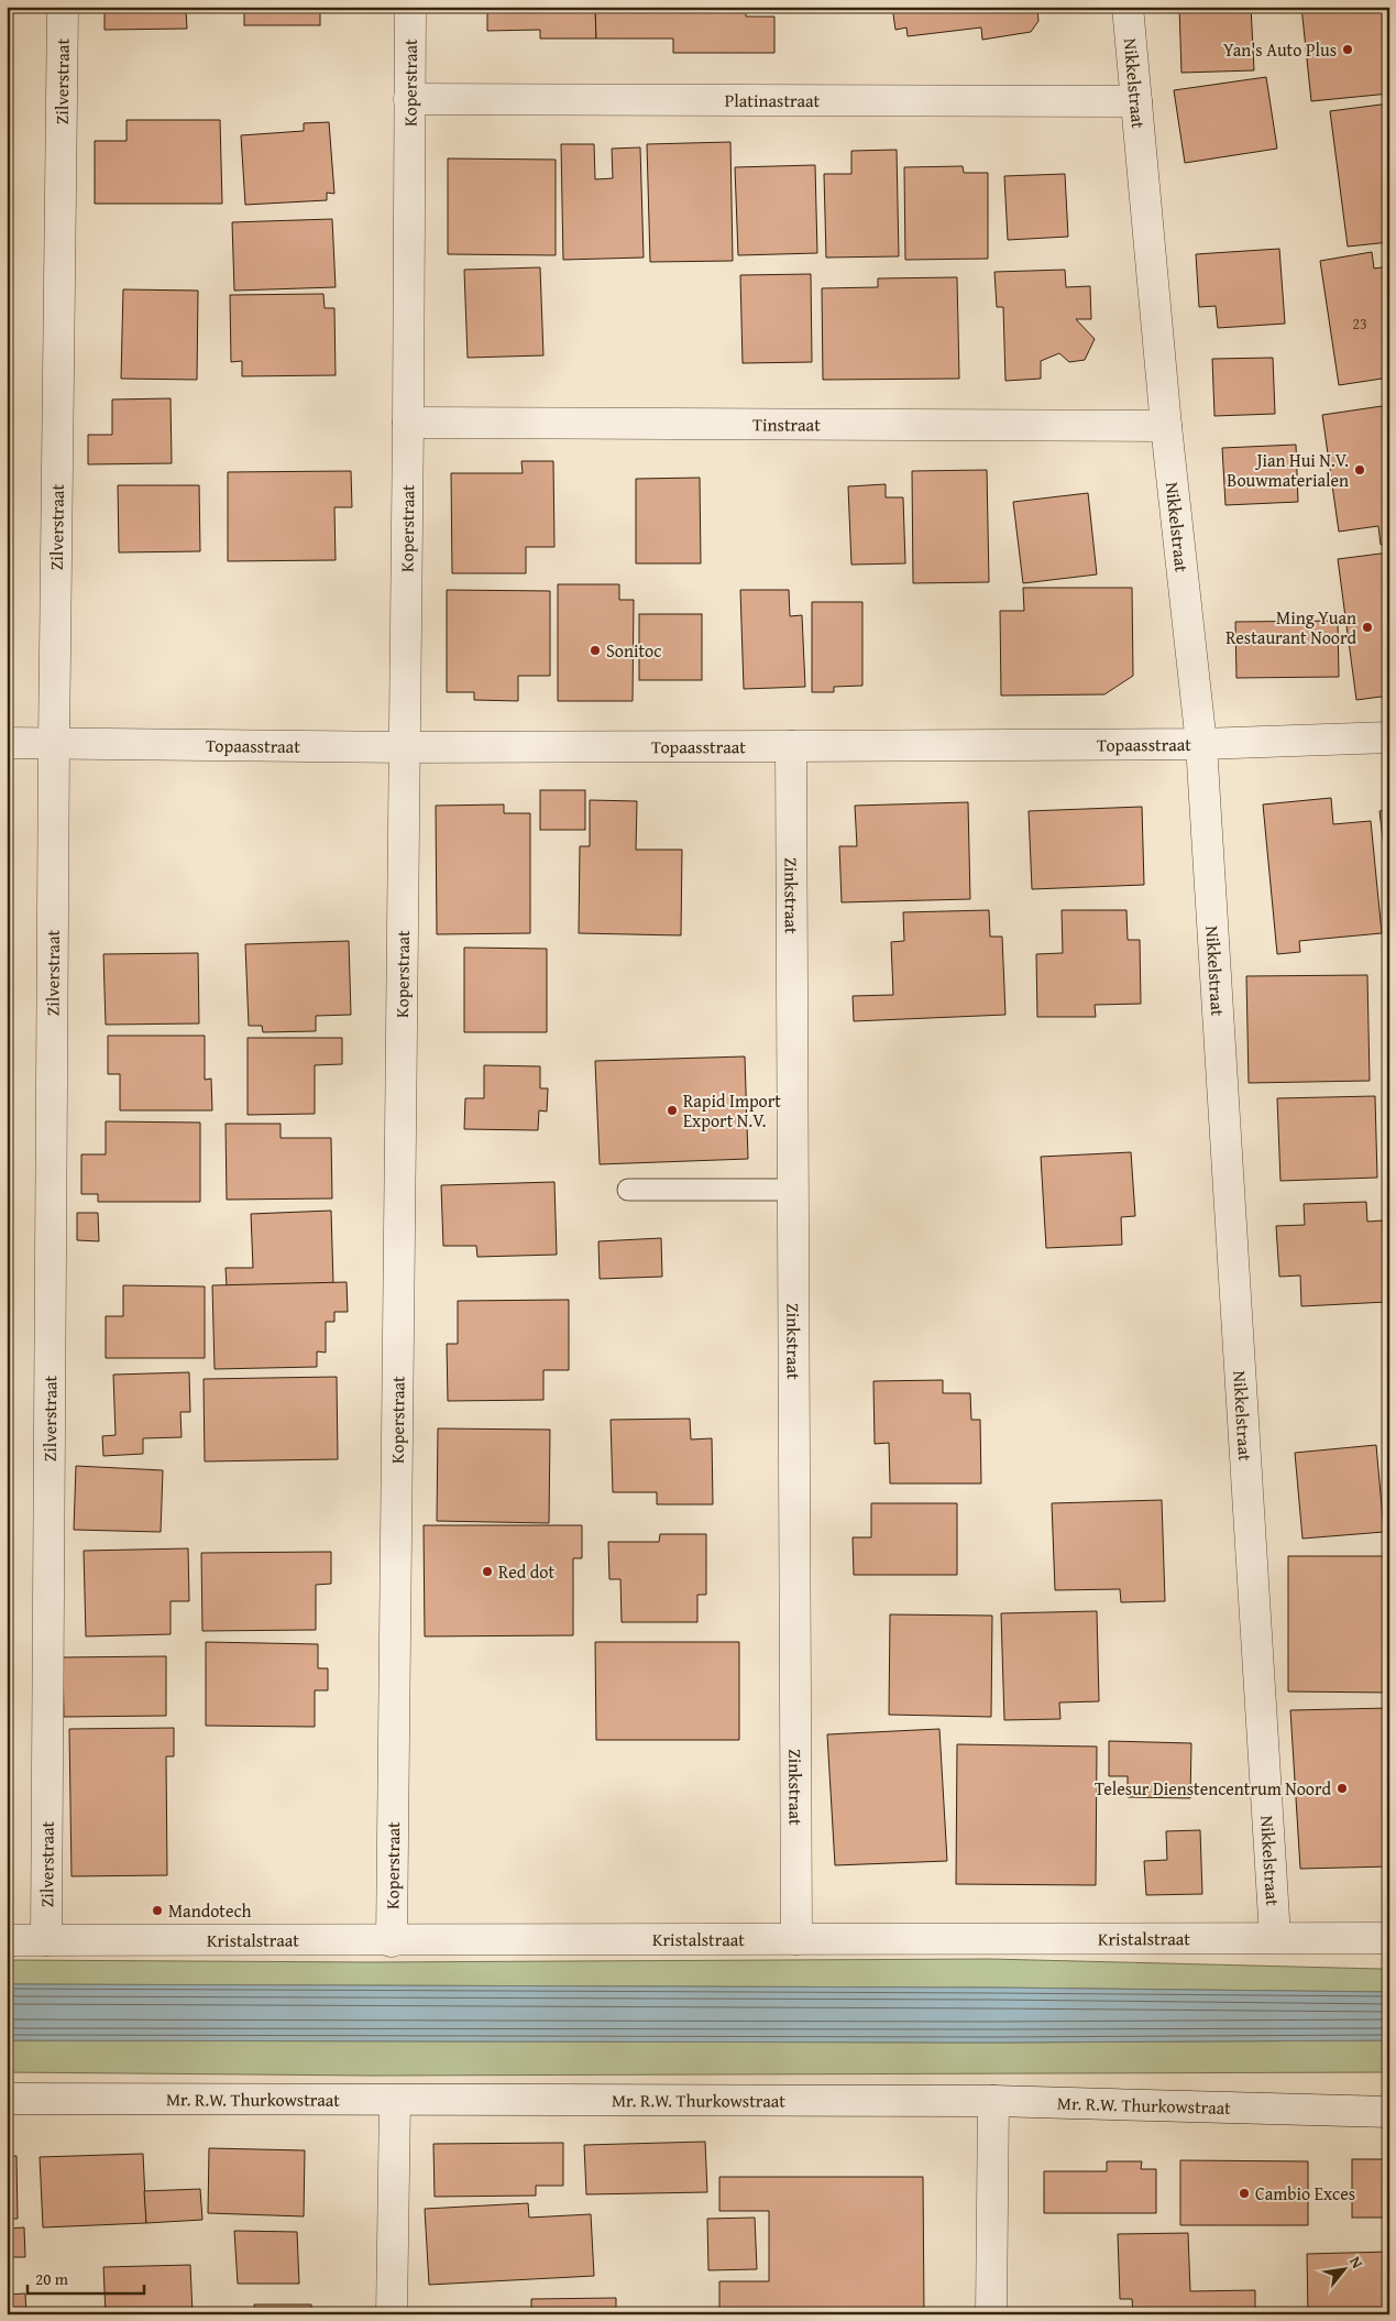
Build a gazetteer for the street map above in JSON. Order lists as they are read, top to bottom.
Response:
{
  "streets": {
    "street": [
      "Zilverstraat",
      "Koperstraat",
      "Nikkelstraat",
      "Platinastraat",
      "Tinstraat",
      "Topaasstraat",
      "Zinkstraat",
      "Kristalstraat",
      "Mr. R.W. Thurkowstraat"
    ]
  },
  "crossings": [
    ["Zilverstraat", "Topaasstraat"],
    ["Zilverstraat", "Kristalstraat"],
    ["Koperstraat", "Platinastraat"],
    ["Koperstraat", "Tinstraat"],
    ["Koperstraat", "Topaasstraat"],
    ["Koperstraat", "Kristalstraat"],
    ["Nikkelstraat", "Platinastraat"],
    ["Nikkelstraat", "Tinstraat"],
    ["Nikkelstraat", "Topaasstraat"],
    ["Nikkelstraat", "Kristalstraat"],
    ["Topaasstraat", "Zinkstraat"],
    ["Zinkstraat", "Kristalstraat"]
  ],
  "places": [
    "Yan's Auto Plus",
    "Jian Hui N.V. Bouwmaterialen",
    "Ming Yuan Restaurant Noord",
    "Sonitoc",
    "Rapid Import Export N.V.",
    "Red dot",
    "Telesur Dienstencentrum Noord",
    "Mandotech",
    "Cambio Exces"
  ],
  "house_numbers": ["23"],
  "scale_bar": "20 m",
  "north": "top right"
}
